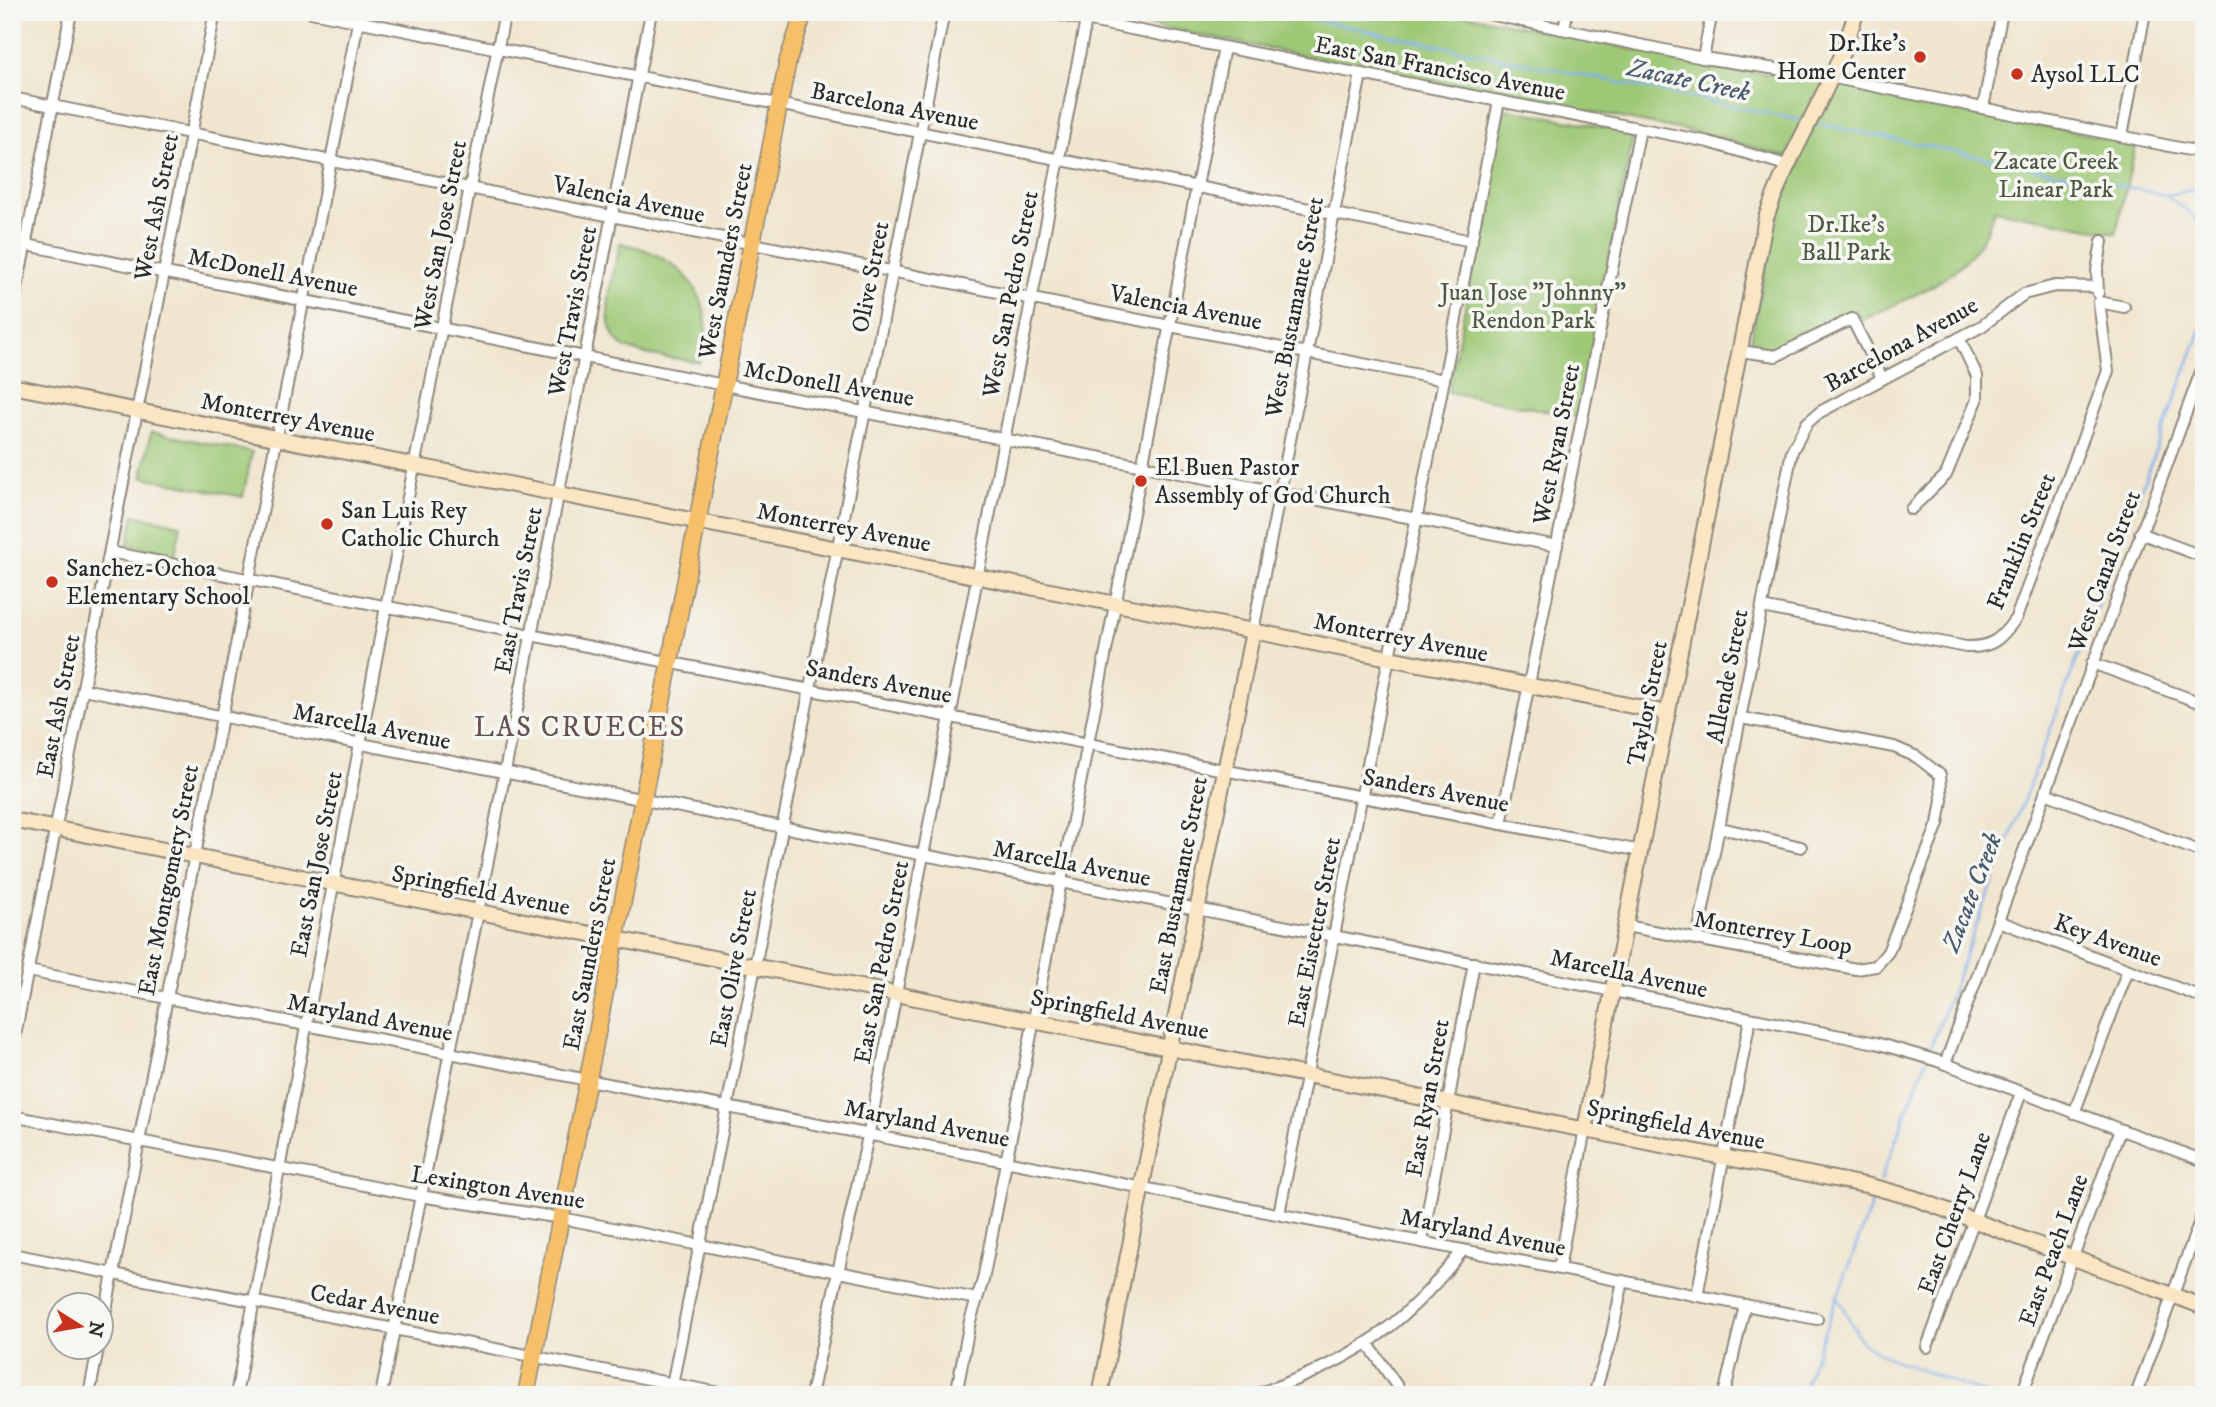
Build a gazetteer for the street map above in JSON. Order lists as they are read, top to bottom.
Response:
{
  "streets": {
    "main road": ["West Saunders Street", "East Saunders Street"],
    "street": [
      "East San Francisco Avenue",
      "Barcelona Avenue",
      "Valencia Avenue",
      "West Ash Street",
      "West San Jose Street",
      "McDonell Avenue",
      "Olive Street",
      "West San Pedro Street",
      "West Bustamante Street",
      "West Travis Street",
      "Monterrey Avenue",
      "West Ryan Street",
      "Franklin Street",
      "West Canal Street",
      "East Travis Street",
      "Allende Street",
      "Sanders Avenue",
      "Taylor Street",
      "East Ash Street",
      "Marcella Avenue",
      "East San Jose Street",
      "East Montgomery Street",
      "East Bustamante Street",
      "Springfield Avenue",
      "East Eistetter Street",
      "Monterrey Loop",
      "Key Avenue",
      "East San Pedro Street",
      "East Olive Street",
      "Maryland Avenue",
      "East Ryan Street",
      "Lexington Avenue",
      "East Cherry Lane",
      "East Peach Lane",
      "Cedar Avenue"
    ]
  },
  "crossings": [
    ["East San Francisco Avenue", "West San Pedro Street"],
    ["East San Francisco Avenue", "West Bustamante Street"],
    ["East San Francisco Avenue", "West Ryan Street"],
    ["East San Francisco Avenue", "Taylor Street"],
    ["East San Francisco Avenue", "East Eistetter Street"],
    ["Barcelona Avenue", "West San Jose Street"],
    ["Barcelona Avenue", "West Saunders Street"],
    ["Barcelona Avenue", "Olive Street"],
    ["Barcelona Avenue", "West San Pedro Street"],
    ["Barcelona Avenue", "West Bustamante Street"],
    ["Barcelona Avenue", "West Travis Street"],
    ["Barcelona Avenue", "Franklin Street"],
    ["Barcelona Avenue", "Allende Street"],
    ["Barcelona Avenue", "East Montgomery Street"],
    ["Barcelona Avenue", "East Eistetter Street"],
    ["Valencia Avenue", "West Ash Street"],
    ["Valencia Avenue", "West San Jose Street"],
    ["Valencia Avenue", "West Saunders Street"],
    ["Valencia Avenue", "Olive Street"],
    ["Valencia Avenue", "West San Pedro Street"],
    ["Valencia Avenue", "West Bustamante Street"],
    ["Valencia Avenue", "West Travis Street"],
    ["Valencia Avenue", "East Montgomery Street"],
    ["Valencia Avenue", "East Eistetter Street"],
    ["West Ash Street", "McDonell Avenue"],
    ["West Ash Street", "Monterrey Avenue"],
    ["West Ash Street", "East Ash Street"],
    ["West San Jose Street", "McDonell Avenue"],
    ["West San Jose Street", "Monterrey Avenue"],
    ["West San Jose Street", "East San Jose Street"],
    ["West Saunders Street", "McDonell Avenue"],
    ["West Saunders Street", "Monterrey Avenue"],
    ["West Saunders Street", "East Saunders Street"],
    ["McDonell Avenue", "Olive Street"],
    ["McDonell Avenue", "West San Pedro Street"],
    ["McDonell Avenue", "West Bustamante Street"],
    ["McDonell Avenue", "West Travis Street"],
    ["McDonell Avenue", "West Ryan Street"],
    ["McDonell Avenue", "East Montgomery Street"],
    ["McDonell Avenue", "East Eistetter Street"],
    ["Olive Street", "Monterrey Avenue"],
    ["Olive Street", "East Olive Street"],
    ["West San Pedro Street", "Monterrey Avenue"],
    ["West San Pedro Street", "East San Pedro Street"],
    ["West Bustamante Street", "Monterrey Avenue"],
    ["West Bustamante Street", "East Bustamante Street"],
    ["West Travis Street", "Monterrey Avenue"],
    ["West Travis Street", "East Travis Street"],
    ["Monterrey Avenue", "West Ryan Street"],
    ["Monterrey Avenue", "East Travis Street"],
    ["Monterrey Avenue", "Taylor Street"],
    ["Monterrey Avenue", "East Ash Street"],
    ["Monterrey Avenue", "East San Jose Street"],
    ["Monterrey Avenue", "East Montgomery Street"],
    ["Monterrey Avenue", "East Bustamante Street"],
    ["Monterrey Avenue", "East Eistetter Street"],
    ["Monterrey Avenue", "East Saunders Street"],
    ["Monterrey Avenue", "East San Pedro Street"],
    ["Monterrey Avenue", "East Olive Street"],
    ["Franklin Street", "Allende Street"],
    ["West Canal Street", "Marcella Avenue"],
    ["West Canal Street", "Key Avenue"],
    ["East Travis Street", "Sanders Avenue"],
    ["East Travis Street", "Marcella Avenue"],
    ["East Travis Street", "Springfield Avenue"],
    ["East Travis Street", "Maryland Avenue"],
    ["East Travis Street", "Lexington Avenue"],
    ["East Travis Street", "Cedar Avenue"],
    ["Allende Street", "Monterrey Loop"],
    ["Sanders Avenue", "Taylor Street"],
    ["Sanders Avenue", "East Ash Street"],
    ["Sanders Avenue", "East San Jose Street"],
    ["Sanders Avenue", "East Montgomery Street"],
    ["Sanders Avenue", "East Bustamante Street"],
    ["Sanders Avenue", "East Eistetter Street"],
    ["Sanders Avenue", "East Saunders Street"],
    ["Sanders Avenue", "East San Pedro Street"],
    ["Sanders Avenue", "East Olive Street"],
    ["Taylor Street", "Marcella Avenue"],
    ["Taylor Street", "Springfield Avenue"],
    ["Taylor Street", "Monterrey Loop"],
    ["Taylor Street", "Maryland Avenue"],
    ["East Ash Street", "Marcella Avenue"],
    ["East Ash Street", "Springfield Avenue"],
    ["East Ash Street", "Maryland Avenue"],
    ["Marcella Avenue", "East San Jose Street"],
    ["Marcella Avenue", "East Montgomery Street"],
    ["Marcella Avenue", "East Bustamante Street"],
    ["Marcella Avenue", "East Eistetter Street"],
    ["Marcella Avenue", "East Saunders Street"],
    ["Marcella Avenue", "East San Pedro Street"],
    ["Marcella Avenue", "East Olive Street"],
    ["Marcella Avenue", "East Ryan Street"],
    ["Marcella Avenue", "East Cherry Lane"],
    ["Marcella Avenue", "East Peach Lane"],
    ["East San Jose Street", "Springfield Avenue"],
    ["East San Jose Street", "Maryland Avenue"],
    ["East San Jose Street", "Lexington Avenue"],
    ["East San Jose Street", "Cedar Avenue"],
    ["East Montgomery Street", "Springfield Avenue"],
    ["East Montgomery Street", "Maryland Avenue"],
    ["East Montgomery Street", "Lexington Avenue"],
    ["East Montgomery Street", "Cedar Avenue"],
    ["East Bustamante Street", "Springfield Avenue"],
    ["East Bustamante Street", "Maryland Avenue"],
    ["Springfield Avenue", "East Eistetter Street"],
    ["Springfield Avenue", "East Saunders Street"],
    ["Springfield Avenue", "East San Pedro Street"],
    ["Springfield Avenue", "East Olive Street"],
    ["Springfield Avenue", "East Ryan Street"],
    ["Springfield Avenue", "East Cherry Lane"],
    ["Springfield Avenue", "East Peach Lane"],
    ["East Eistetter Street", "Maryland Avenue"],
    ["East Saunders Street", "Maryland Avenue"],
    ["East Saunders Street", "Lexington Avenue"],
    ["East Saunders Street", "Cedar Avenue"],
    ["East San Pedro Street", "Maryland Avenue"],
    ["East San Pedro Street", "Lexington Avenue"],
    ["East Olive Street", "Maryland Avenue"],
    ["East Olive Street", "Lexington Avenue"],
    ["East Olive Street", "Cedar Avenue"],
    ["Maryland Avenue", "East Ryan Street"]
  ],
  "districts": ["LAS CRUECES"],
  "water": ["Zacate Creek"],
  "parks": ["Zacate Creek Linear Park", "Dr.Ike's Ball Park", "Juan Jose \"Johnny\" Rendon Park"],
  "places": [
    "Dr.Ike's Home Center",
    "Aysol LLC",
    "El Buen Pastor Assembly of God Church",
    "San Luis Rey Catholic Church",
    "Sanchez-Ochoa Elementary School"
  ],
  "north": "right"
}
